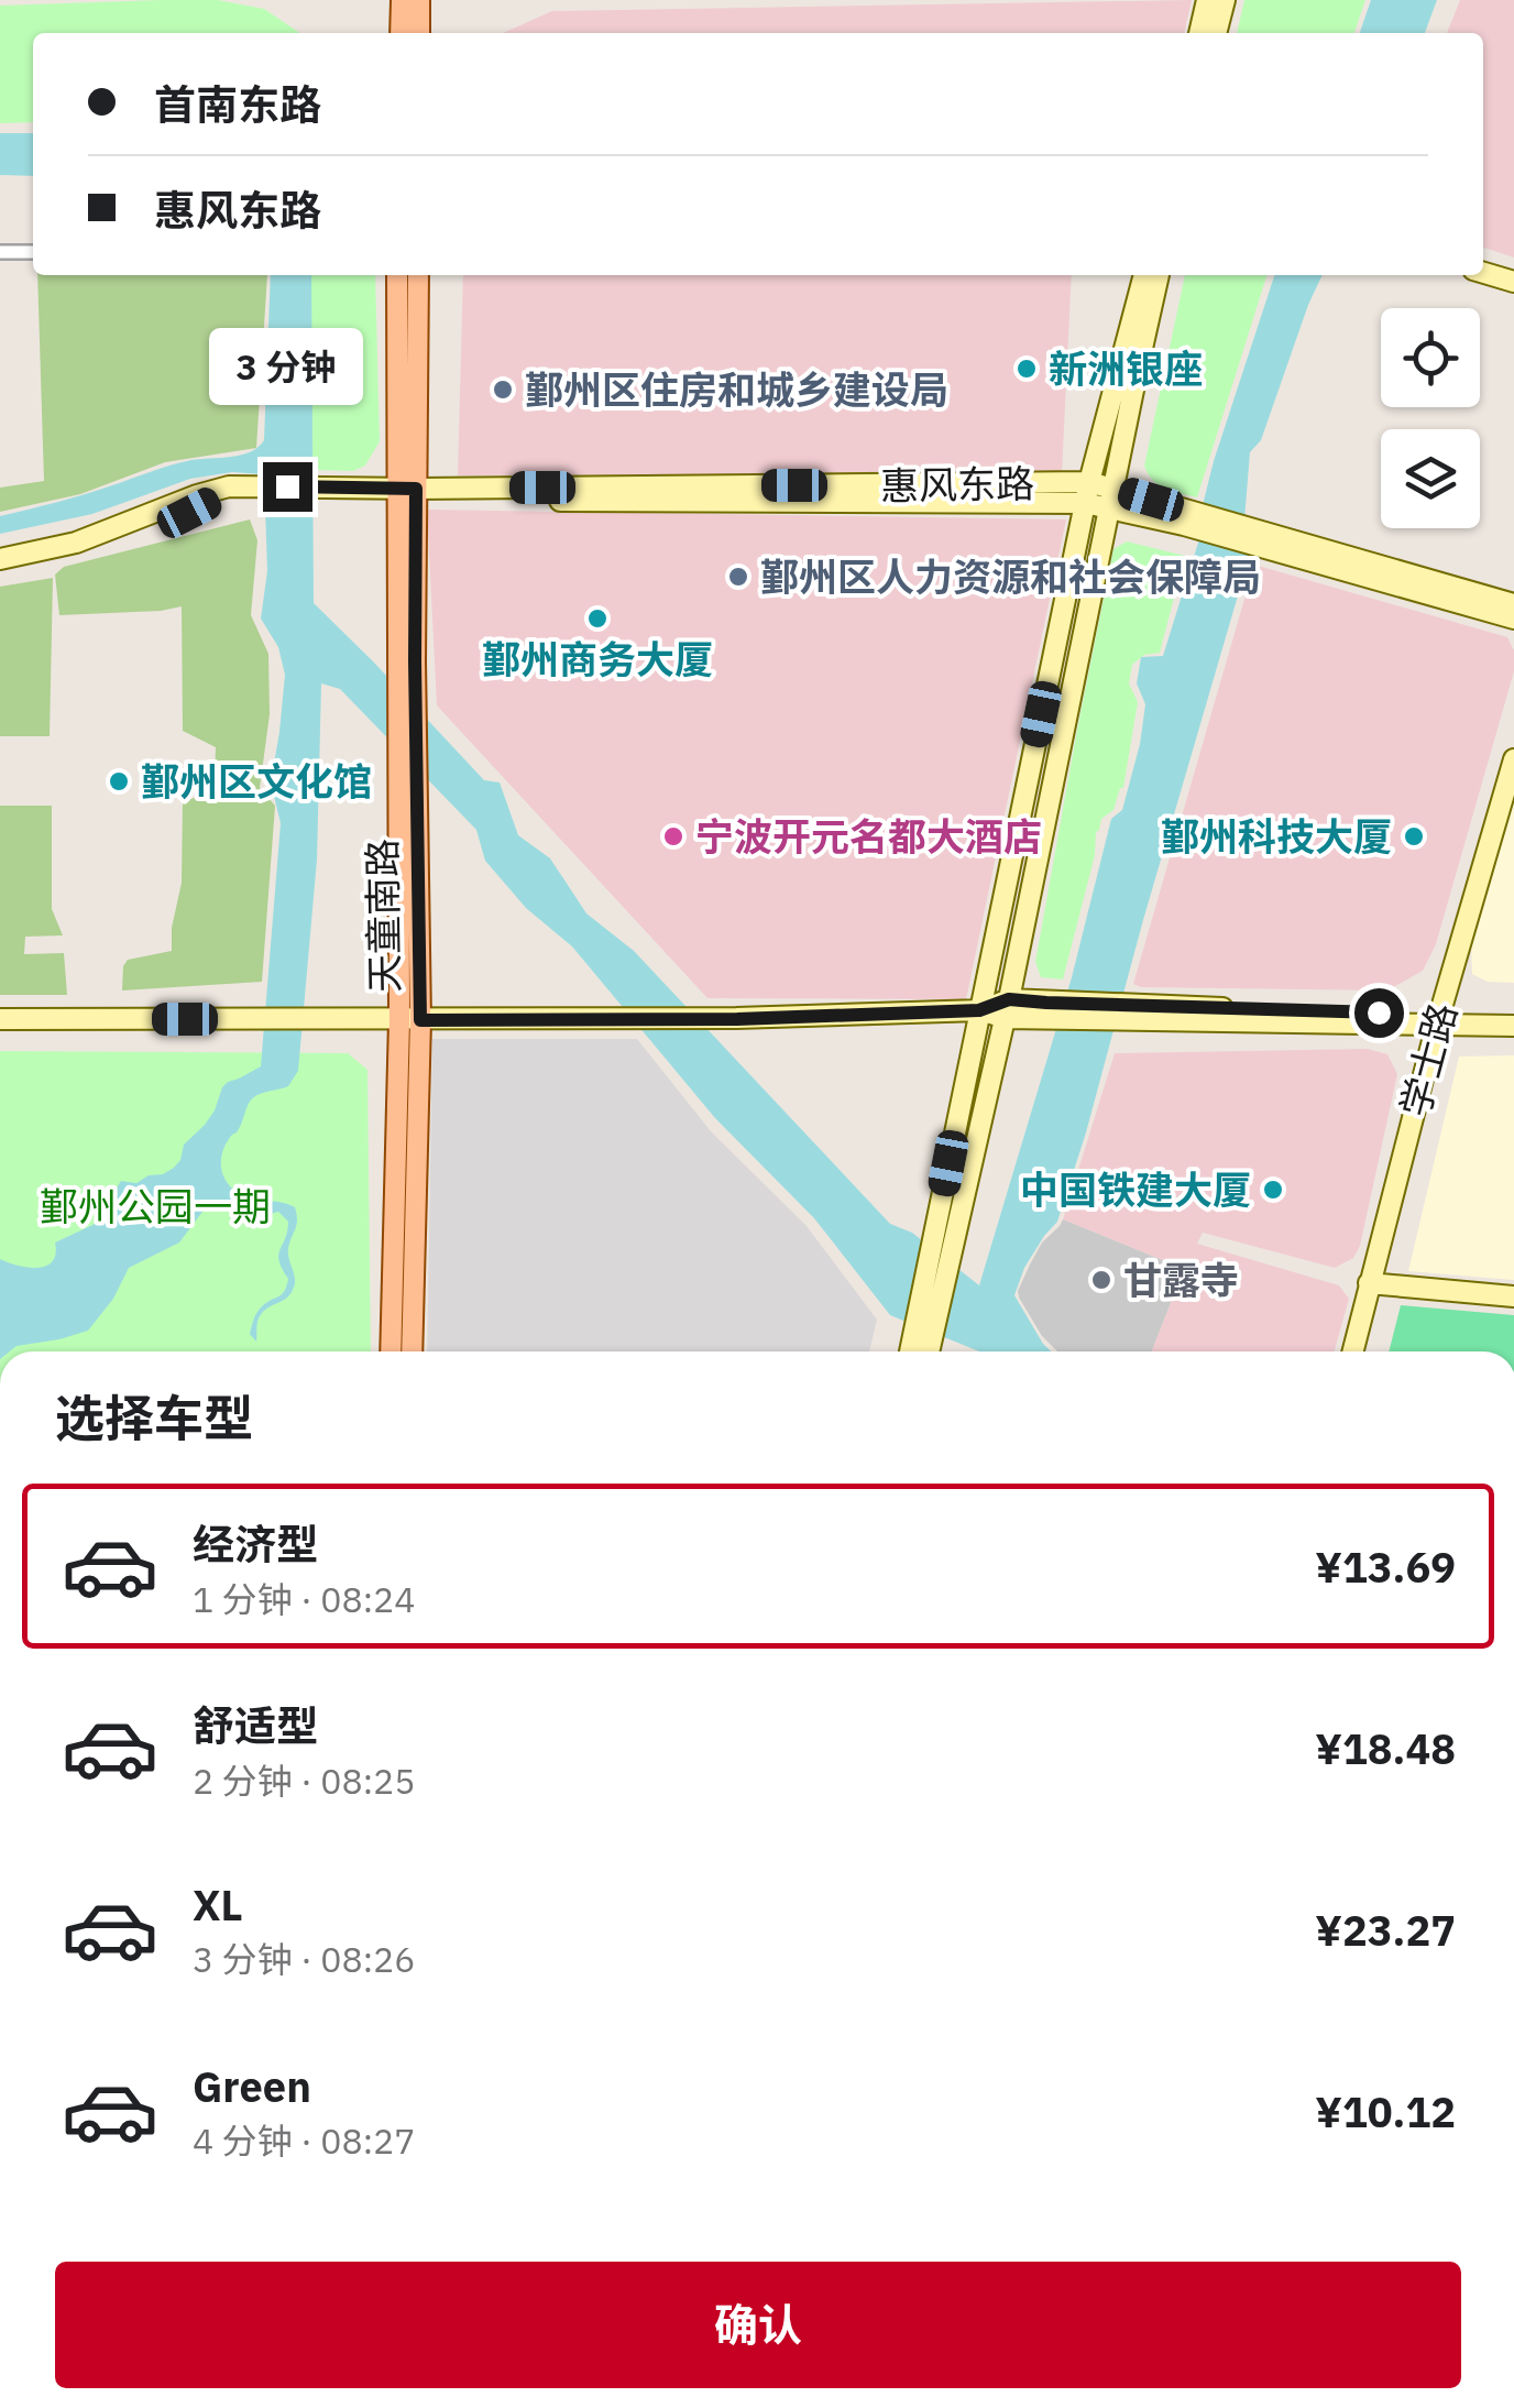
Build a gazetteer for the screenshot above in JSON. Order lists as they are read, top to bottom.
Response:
{
  "streets": {
    "main road": ["惠风东路", "天童南路", "学士路"]
  },
  "crossings": [
    ["惠风东路", "天童南路"]
  ],
  "parks": ["鄞州公园一期"],
  "places": [
    "新洲银座",
    "鄞州区住房和城乡建设局",
    "鄞州区人力资源和社会保障局",
    "鄞州商务大厦",
    "鄞州区文化馆",
    "宁波开元名都大酒店",
    "鄞州科技大厦",
    "中国铁建大厦",
    "甘露寺"
  ],
  "page": {
    "banner": ["首南东路", "惠风东路"],
    "bubble": "3 分钟",
    "heading": "选择车型",
    "list": [
      {
        "name": "经济型",
        "note": "1 分钟 · 08:24",
        "value": "¥13.69"
      },
      {
        "name": "舒适型",
        "note": "2 分钟 · 08:25",
        "value": "¥18.48"
      },
      {
        "name": "XL",
        "note": "3 分钟 · 08:26",
        "value": "¥23.27"
      },
      {
        "name": "Green",
        "note": "4 分钟 · 08:27",
        "value": "¥10.12"
      }
    ],
    "buttons": "确认"
  }
}
